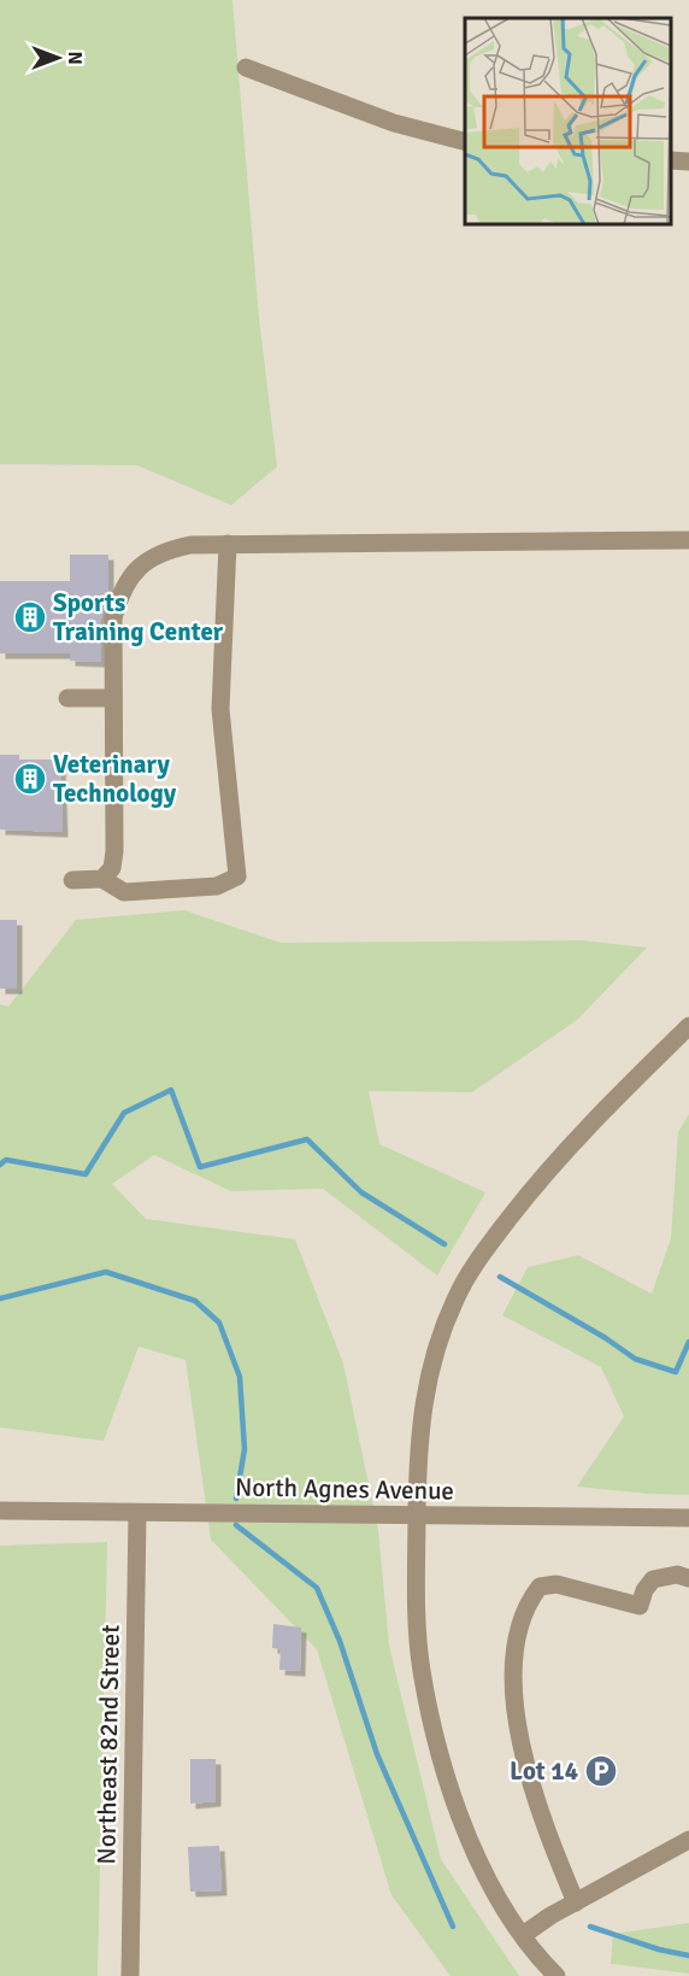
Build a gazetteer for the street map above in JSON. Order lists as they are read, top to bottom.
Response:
{
  "streets": {
    "street": ["North Agnes Avenue", "Northeast 82nd Street"]
  },
  "crossings": [
    ["North Agnes Avenue", "Northeast 82nd Street"]
  ],
  "places": {
    "building": ["Sports Training Center", "Veterinary Technology"],
    "parking": ["Lot 14"]
  },
  "north": "right"
}
